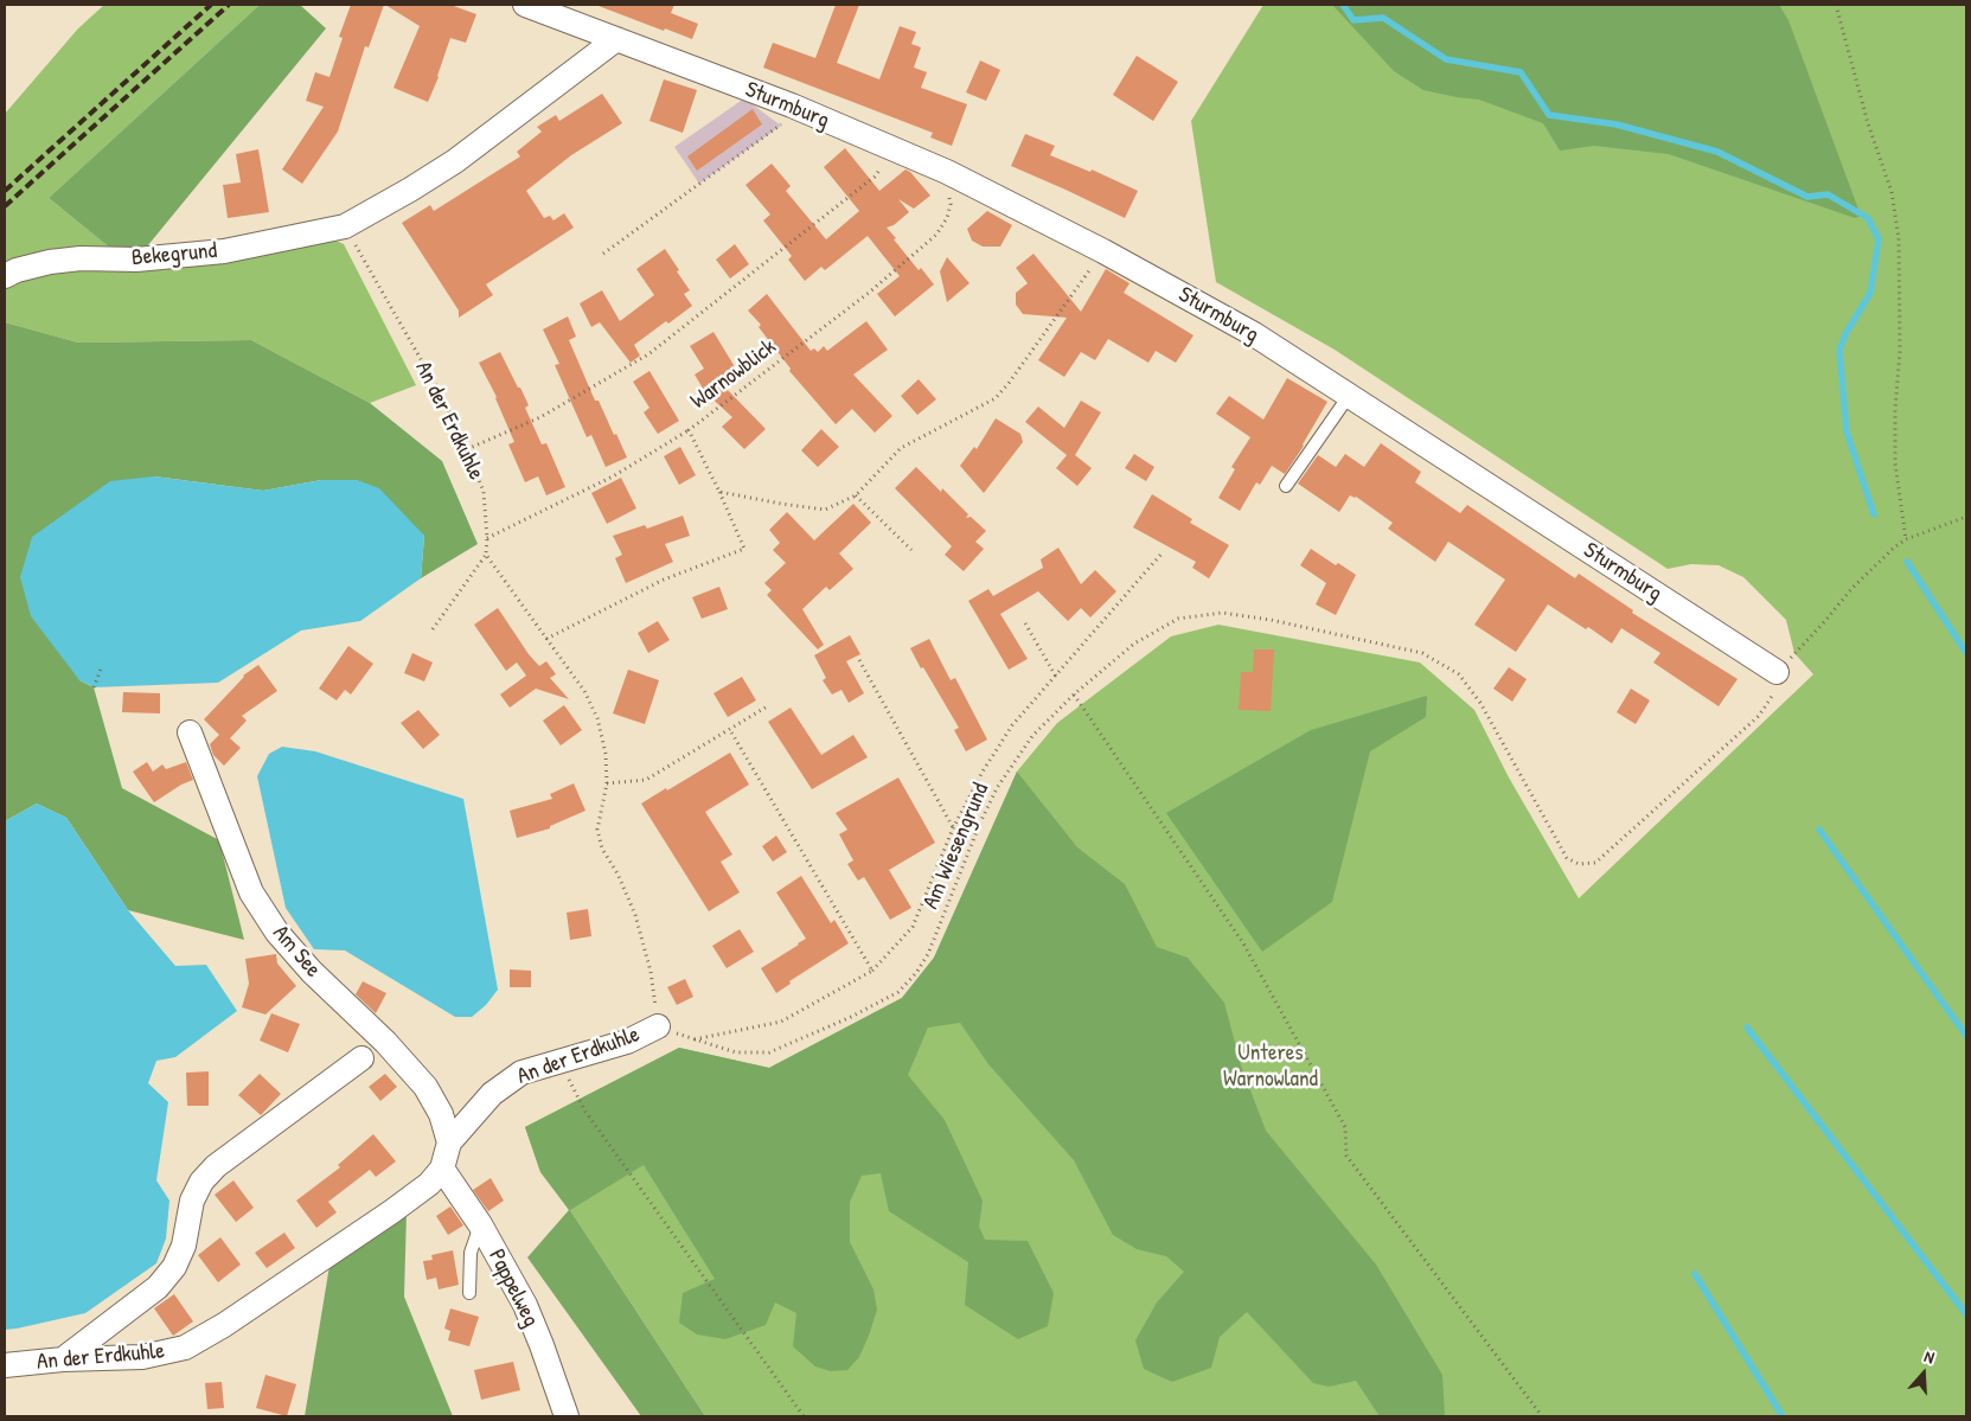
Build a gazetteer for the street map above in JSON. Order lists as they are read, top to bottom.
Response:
{
  "streets": {
    "street": [
      "Sturmburg",
      "Bekegrund",
      "An der Erdkuhle",
      "Am See",
      "Pappelweg"
    ],
    "path": ["Warnowblick", "Am Wiesengrund"]
  },
  "crossings": [
    ["Sturmburg", "Warnowblick"],
    ["Sturmburg", "Am Wiesengrund"],
    ["Bekegrund", "An der Erdkuhle"],
    ["Warnowblick", "An der Erdkuhle"],
    ["An der Erdkuhle", "Am Wiesengrund"],
    ["An der Erdkuhle", "Am See"],
    ["An der Erdkuhle", "Pappelweg"]
  ],
  "parks": ["Unteres Warnowland"],
  "north": "top"
}
